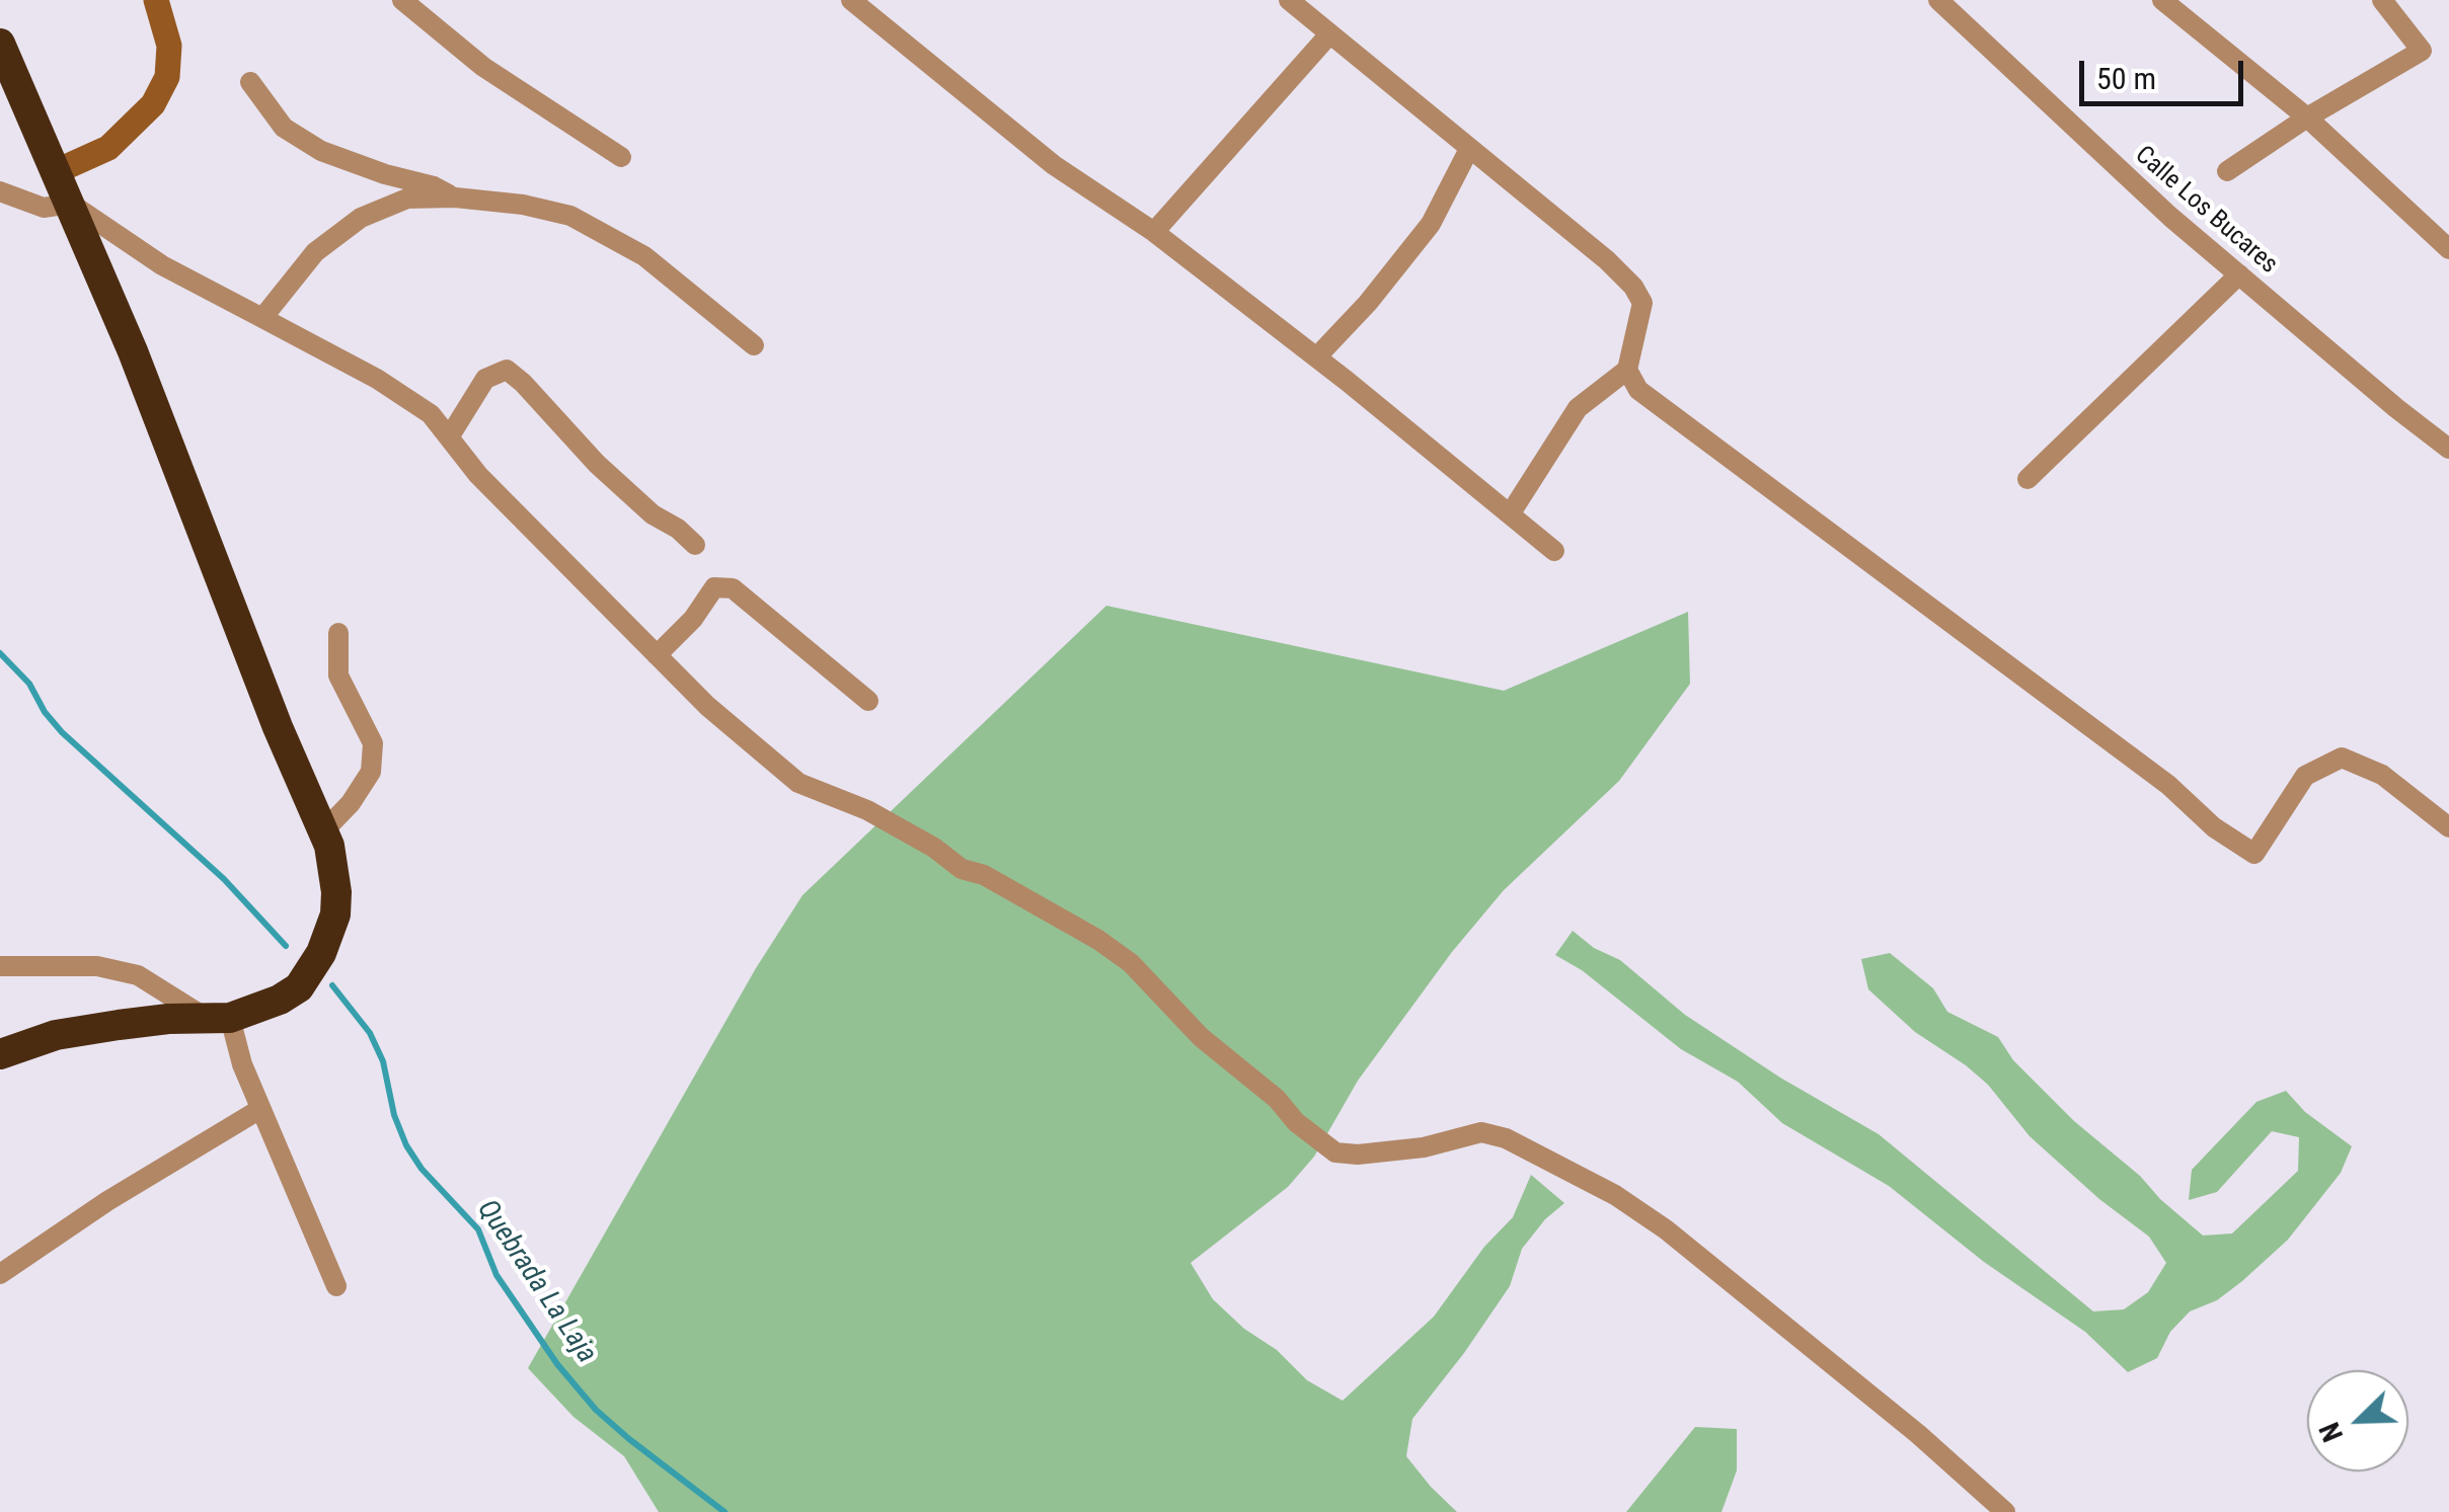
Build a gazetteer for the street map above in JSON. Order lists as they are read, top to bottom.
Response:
{
  "streets": {
    "street": ["Calle Los Bucares"]
  },
  "water": ["Quebrada La Laja"],
  "scale_bar": "50 m",
  "north": "bottom left"
}
